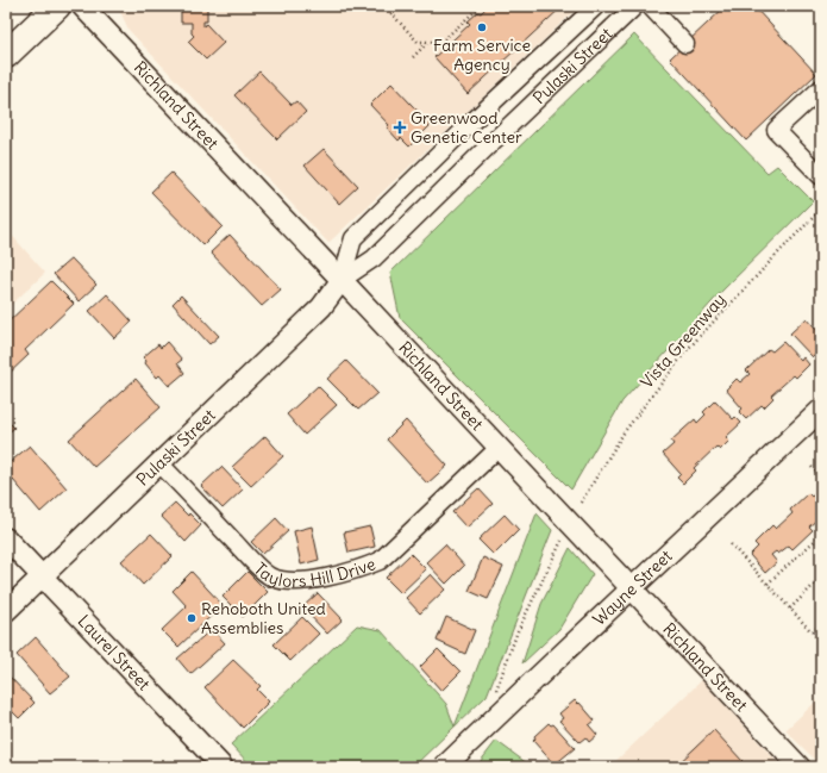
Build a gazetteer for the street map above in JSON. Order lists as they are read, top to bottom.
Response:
{
  "streets": {
    "street": [
      "Pulaski Street",
      "Richland Street",
      "Taylors Hill Drive",
      "Wayne Street",
      "Laurel Street"
    ],
    "path": ["Vista Greenway"]
  },
  "crossings": [
    ["Pulaski Street", "Richland Street"],
    ["Pulaski Street", "Taylors Hill Drive"],
    ["Pulaski Street", "Laurel Street"],
    ["Richland Street", "Taylors Hill Drive"],
    ["Richland Street", "Wayne Street"]
  ],
  "places": {
    "other": ["Farm Service Agency", "Rehoboth United Assemblies"],
    "health": ["Greenwood Genetic Center"]
  }
}
